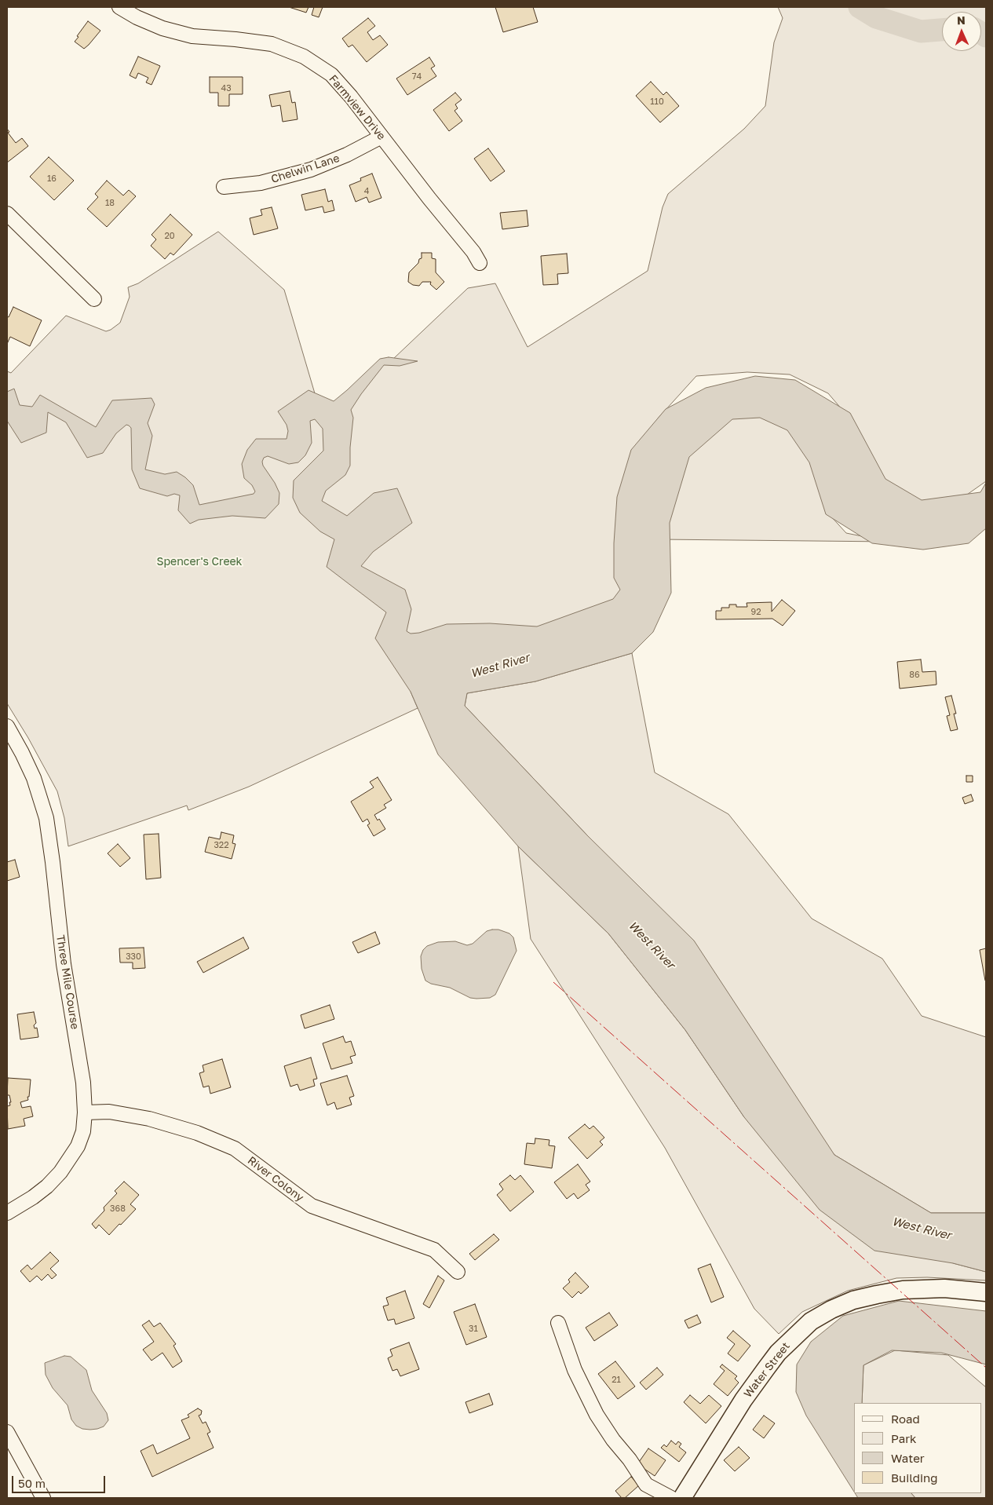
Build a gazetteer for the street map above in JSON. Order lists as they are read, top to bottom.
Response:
{
  "streets": {
    "main road": ["Water Street"],
    "street": [
      "Farmview Drive",
      "Chelwin Lane",
      "Three Mile Course",
      "River Colony"
    ]
  },
  "crossings": [
    ["Farmview Drive", "Chelwin Lane"],
    ["Three Mile Course", "River Colony"]
  ],
  "water": ["West River"],
  "parks": ["Spencer's Creek"],
  "house_numbers": [
    "74",
    "43",
    "110",
    "16",
    "4",
    "18",
    "20",
    "92",
    "86",
    "322",
    "330",
    "368",
    "31",
    "21"
  ],
  "legend": [
    "Road",
    "Park",
    "Water",
    "Building"
  ],
  "scale_bar": "50 m",
  "north": "top"
}
